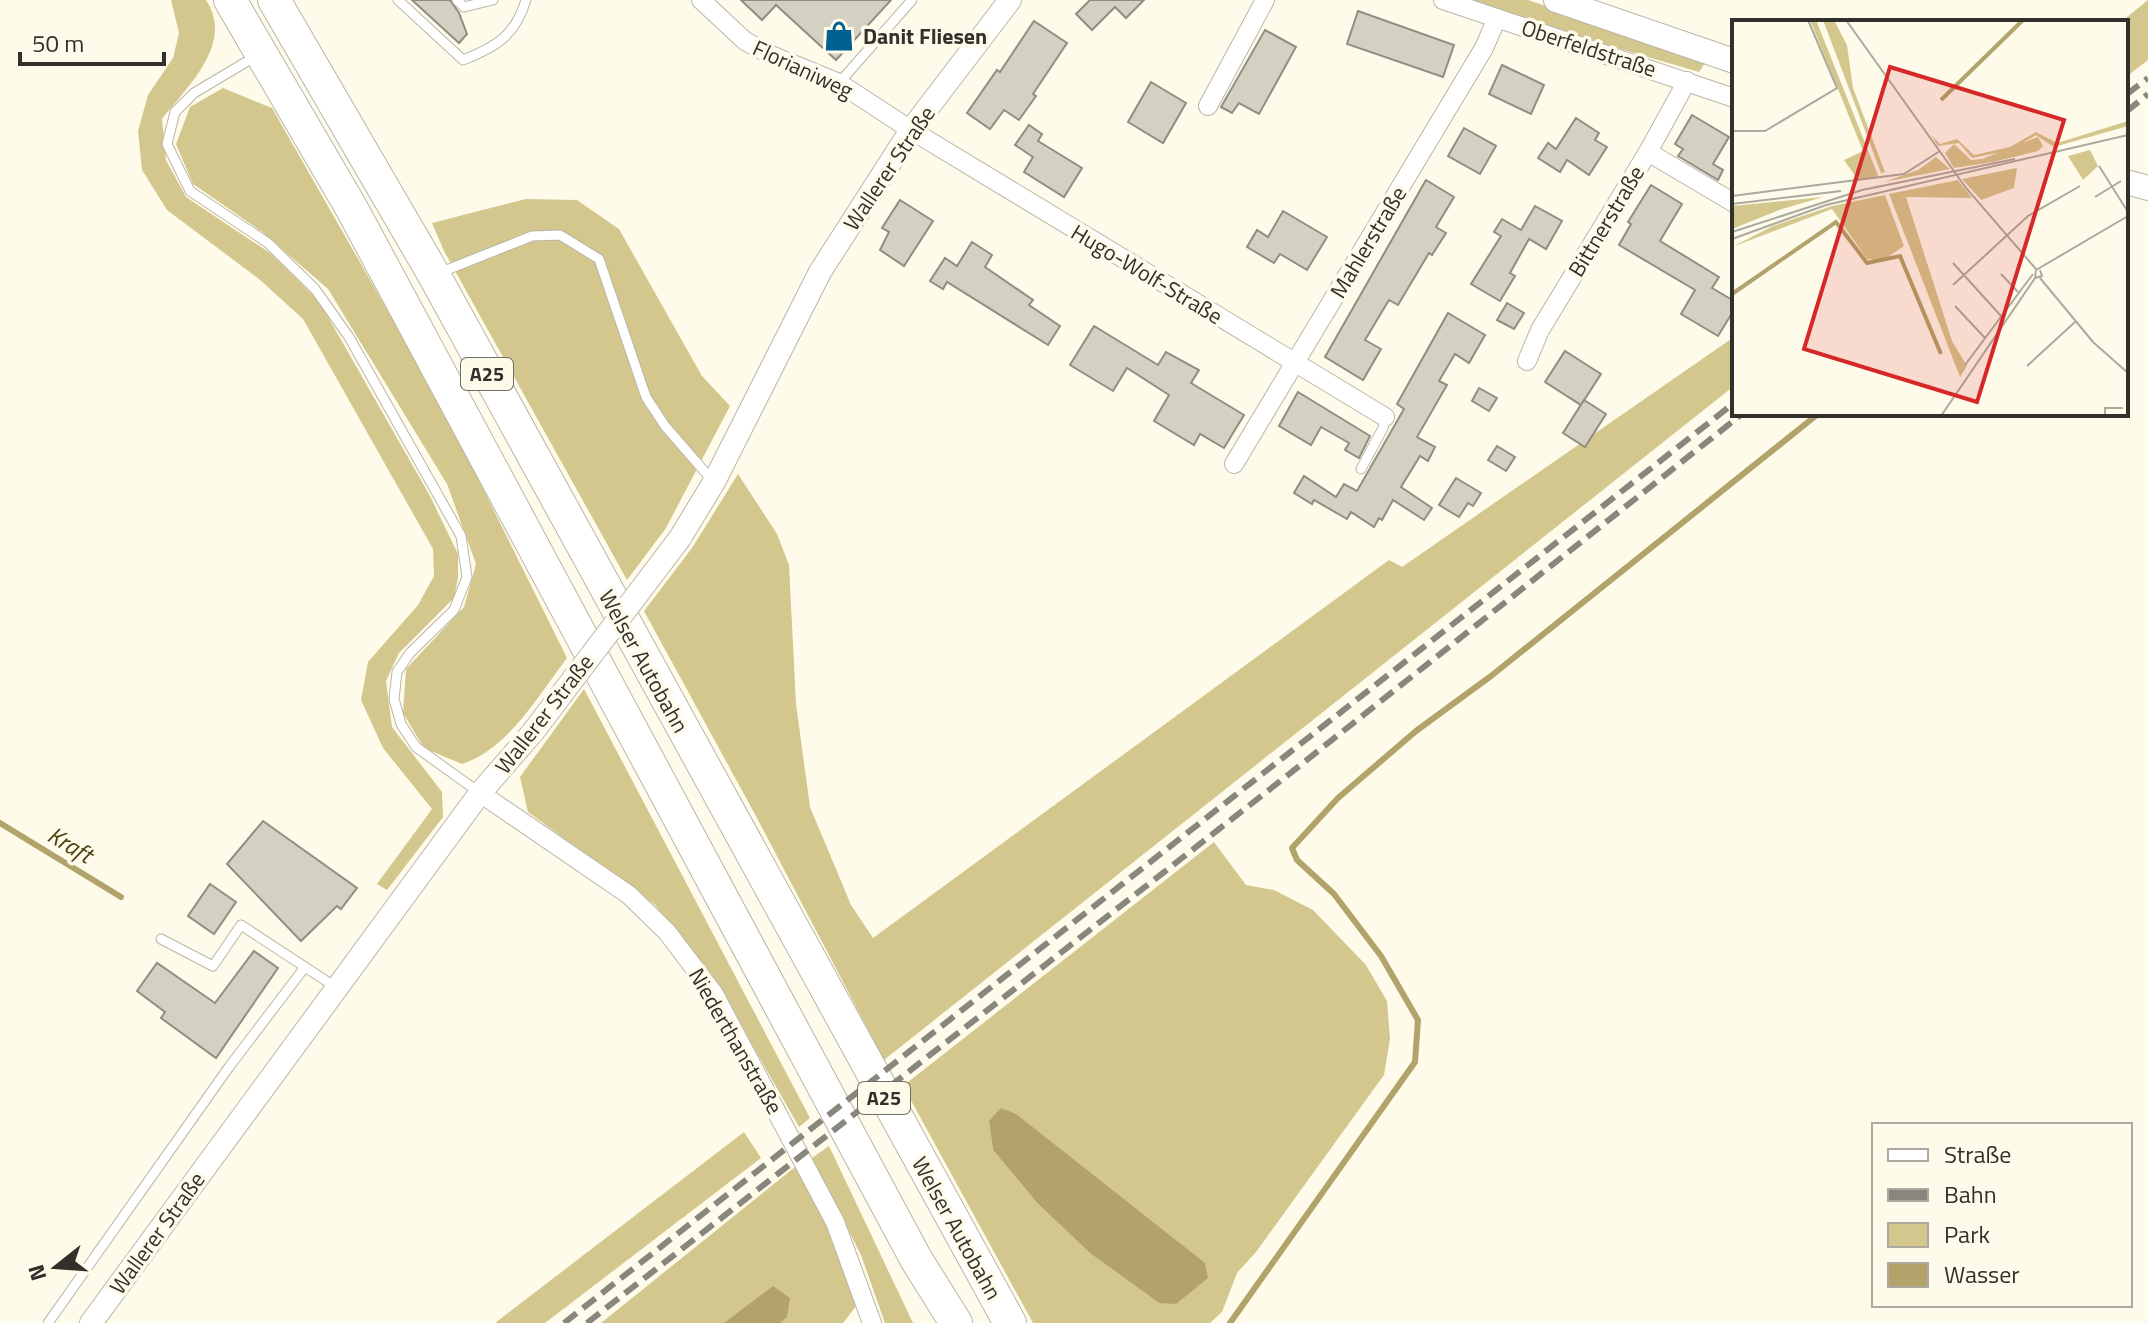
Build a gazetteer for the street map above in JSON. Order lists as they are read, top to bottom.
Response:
{
  "streets": {
    "highway": ["A25", "Welser Autobahn"],
    "main road": ["Oberfeldstraße"],
    "street": [
      "Florianiweg",
      "Wallerer Straße",
      "Bittnerstraße",
      "Mahlerstraße",
      "Hugo-Wolf-Straße",
      "Niederthanstraße"
    ]
  },
  "crossings": [
    ["Oberfeldstraße", "Bittnerstraße"],
    ["Oberfeldstraße", "Mahlerstraße"],
    ["Florianiweg", "Wallerer Straße"],
    ["Florianiweg", "Hugo-Wolf-Straße"],
    ["Wallerer Straße", "Hugo-Wolf-Straße"],
    ["Wallerer Straße", "Niederthanstraße"],
    ["Mahlerstraße", "Hugo-Wolf-Straße"]
  ],
  "water": ["Kraft"],
  "places": {
    "shop": ["Danit Fliesen"]
  },
  "legend": [
    "Straße",
    "Bahn",
    "Park",
    "Wasser"
  ],
  "scale_bar": "50 m",
  "north": "left"
}
